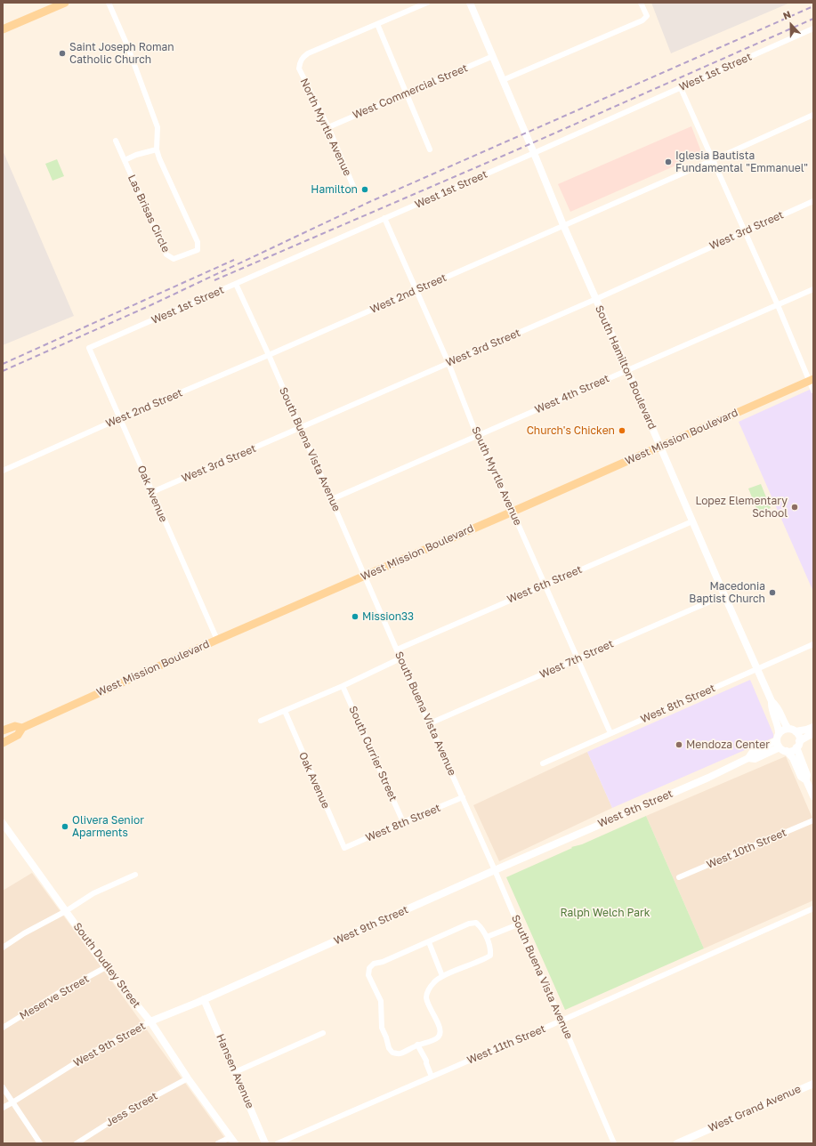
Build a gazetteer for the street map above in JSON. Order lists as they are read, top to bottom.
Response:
{
  "streets": {
    "main road": ["West Mission Boulevard"],
    "street": [
      "West 1st Street",
      "West Commercial Street",
      "North Myrtle Avenue",
      "Las Brisas Circle",
      "West 3rd Street",
      "West 2nd Street",
      "South Hamilton Boulevard",
      "West 4th Street",
      "South Buena Vista Avenue",
      "South Myrtle Avenue",
      "Oak Avenue",
      "West 6th Street",
      "West 7th Street",
      "West 8th Street",
      "South Currier Street",
      "West 9th Street",
      "West 10th Street",
      "South Dudley Street",
      "Meserve Street",
      "West 11th Street",
      "Hansen Avenue",
      "West Grand Avenue",
      "Jess Street"
    ]
  },
  "crossings": [
    ["West 1st Street", "South Hamilton Boulevard"],
    ["West 1st Street", "South Buena Vista Avenue"],
    ["West 1st Street", "South Myrtle Avenue"],
    ["West 1st Street", "Oak Avenue"],
    ["West Commercial Street", "North Myrtle Avenue"],
    ["West Commercial Street", "South Hamilton Boulevard"],
    ["West 3rd Street", "South Hamilton Boulevard"],
    ["West 3rd Street", "South Buena Vista Avenue"],
    ["West 3rd Street", "South Myrtle Avenue"],
    ["West 3rd Street", "Oak Avenue"],
    ["West 2nd Street", "South Hamilton Boulevard"],
    ["West 2nd Street", "South Buena Vista Avenue"],
    ["West 2nd Street", "South Myrtle Avenue"],
    ["West 2nd Street", "Oak Avenue"],
    ["South Hamilton Boulevard", "West 4th Street"],
    ["South Hamilton Boulevard", "West Mission Boulevard"],
    ["South Hamilton Boulevard", "West 6th Street"],
    ["South Hamilton Boulevard", "West 7th Street"],
    ["South Hamilton Boulevard", "West 8th Street"],
    ["South Hamilton Boulevard", "West 9th Street"],
    ["West 4th Street", "South Buena Vista Avenue"],
    ["West 4th Street", "South Myrtle Avenue"],
    ["West Mission Boulevard", "South Buena Vista Avenue"],
    ["West Mission Boulevard", "South Myrtle Avenue"],
    ["West Mission Boulevard", "Oak Avenue"],
    ["South Buena Vista Avenue", "West 6th Street"],
    ["South Buena Vista Avenue", "West 7th Street"],
    ["South Buena Vista Avenue", "West 8th Street"],
    ["South Buena Vista Avenue", "West 9th Street"],
    ["South Buena Vista Avenue", "West 11th Street"],
    ["South Myrtle Avenue", "West 6th Street"],
    ["South Myrtle Avenue", "West 7th Street"],
    ["South Myrtle Avenue", "West 8th Street"],
    ["Oak Avenue", "West 8th Street"],
    ["West 8th Street", "South Currier Street"],
    ["West 9th Street", "South Dudley Street"],
    ["West 9th Street", "Hansen Avenue"],
    ["South Dudley Street", "Meserve Street"],
    ["South Dudley Street", "Jess Street"]
  ],
  "parks": ["Ralph Welch Park"],
  "places": [
    "Saint Joseph Roman Catholic Church",
    "Iglesia Bautista Fundamental \"Emmanuel\"",
    "Hamilton",
    "Church's Chicken",
    "Lopez Elementary School",
    "Macedonia Baptist Church",
    "Mission33",
    "Mendoza Center",
    "Olivera Senior Aparments"
  ],
  "north": "top"
}
